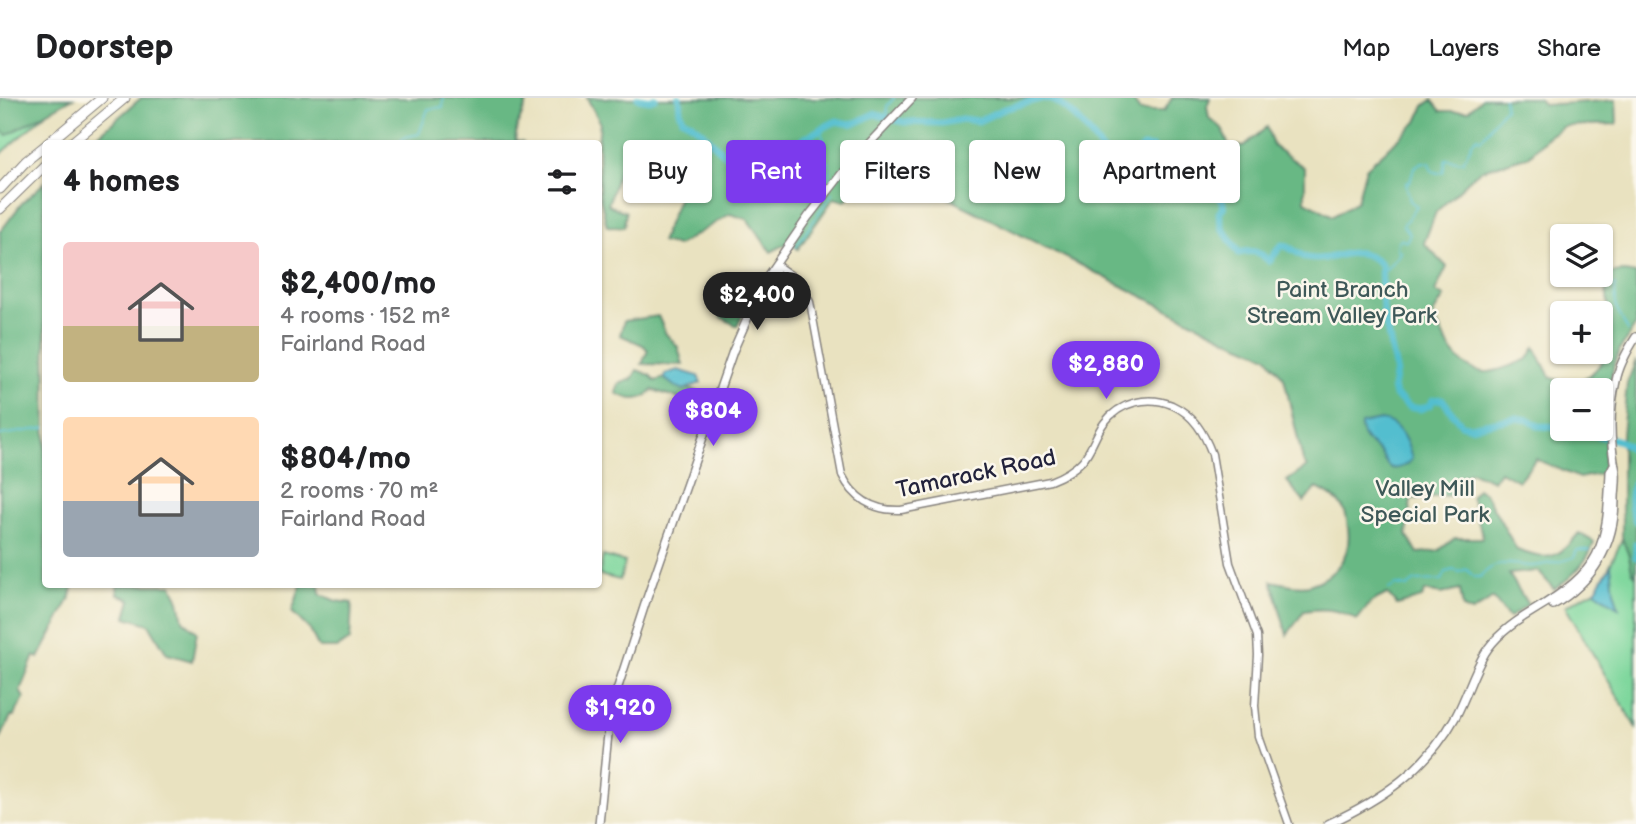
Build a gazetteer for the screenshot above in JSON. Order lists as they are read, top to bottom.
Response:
{
  "streets": {
    "street": ["Tamarack Road"]
  },
  "parks": ["Paint Branch Stream Valley Park", "Valley Mill Special Park"],
  "page": {
    "header": "Doorstep",
    "nav": ["Map", "Layers", "Share"],
    "chip": [
      "Buy",
      "Rent",
      "Filters",
      "New",
      "Apartment"
    ],
    "heading": "4 homes",
    "map_buttons": ["+", "−"],
    "list": [
      {
        "name": "$2,400/mo",
        "note": "4 rooms · 152 m² · Fairland Road"
      },
      {
        "name": "$804/mo",
        "note": "2 rooms · 70 m² · Fairland Road"
      }
    ],
    "price": [
      "$2,400",
      "$2,880",
      "$804",
      "$1,920"
    ]
  }
}
